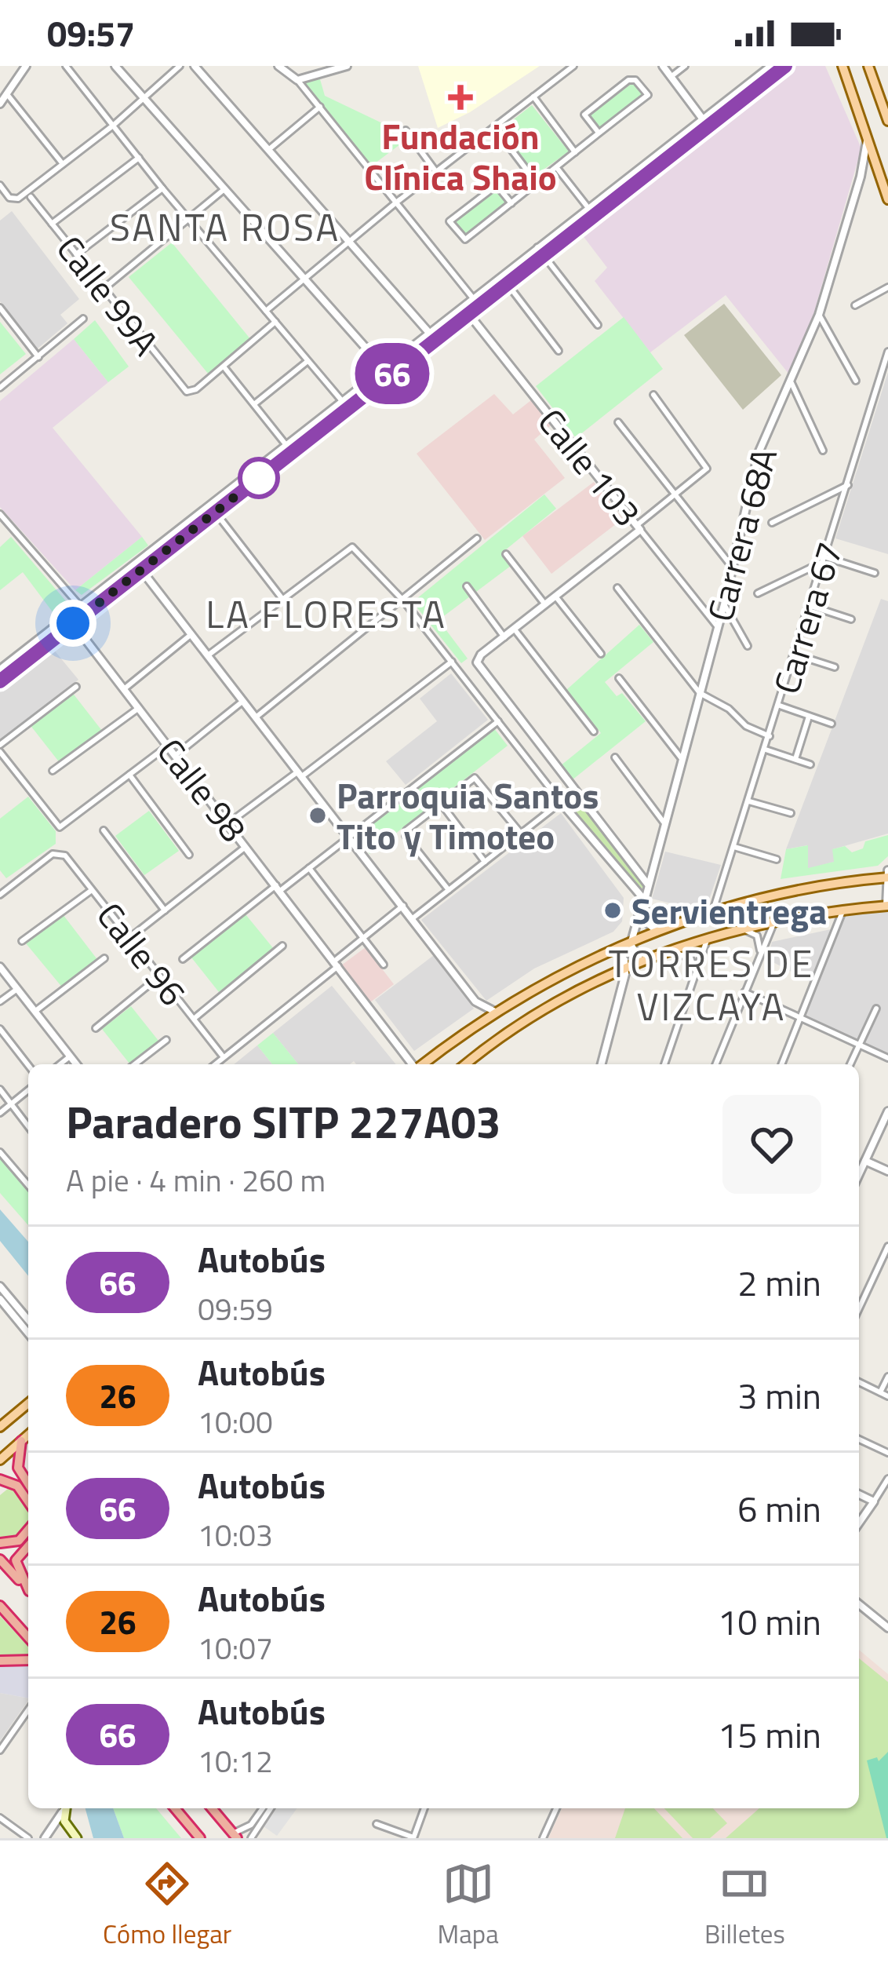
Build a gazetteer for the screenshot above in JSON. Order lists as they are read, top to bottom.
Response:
{
  "streets": {
    "street": [
      "Calle 99A",
      "Calle 103",
      "Carrera 68A",
      "Carrera 67",
      "Calle 98",
      "Calle 96"
    ]
  },
  "crossings": [
    ["Calle 103", "Carrera 68A"]
  ],
  "districts": ["SANTA ROSA", "LA FLORESTA", "TORRES DE VIZCAYA"],
  "places": {
    "health": ["Fundación Clínica Shaio"],
    "other": ["Parroquia Santos Tito y Timoteo", "Servientrega"]
  },
  "lines": ["bus line 66"],
  "page": {
    "status": "09:57",
    "on_map": "66",
    "heading": ["Paradero SITP 227A03", "A pie · 4 min · 260 m"],
    "list": [
      {
        "mark": "66",
        "name": "Autobús",
        "note": "09:59",
        "value": "2 min"
      },
      {
        "mark": "26",
        "name": "Autobús",
        "note": "10:00",
        "value": "3 min"
      },
      {
        "mark": "66",
        "name": "Autobús",
        "note": "10:03",
        "value": "6 min"
      },
      {
        "mark": "26",
        "name": "Autobús",
        "note": "10:07",
        "value": "10 min"
      },
      {
        "mark": "66",
        "name": "Autobús",
        "note": "10:12",
        "value": "15 min"
      }
    ],
    "tabs": ["Cómo llegar", "Mapa", "Billetes"]
  }
}
